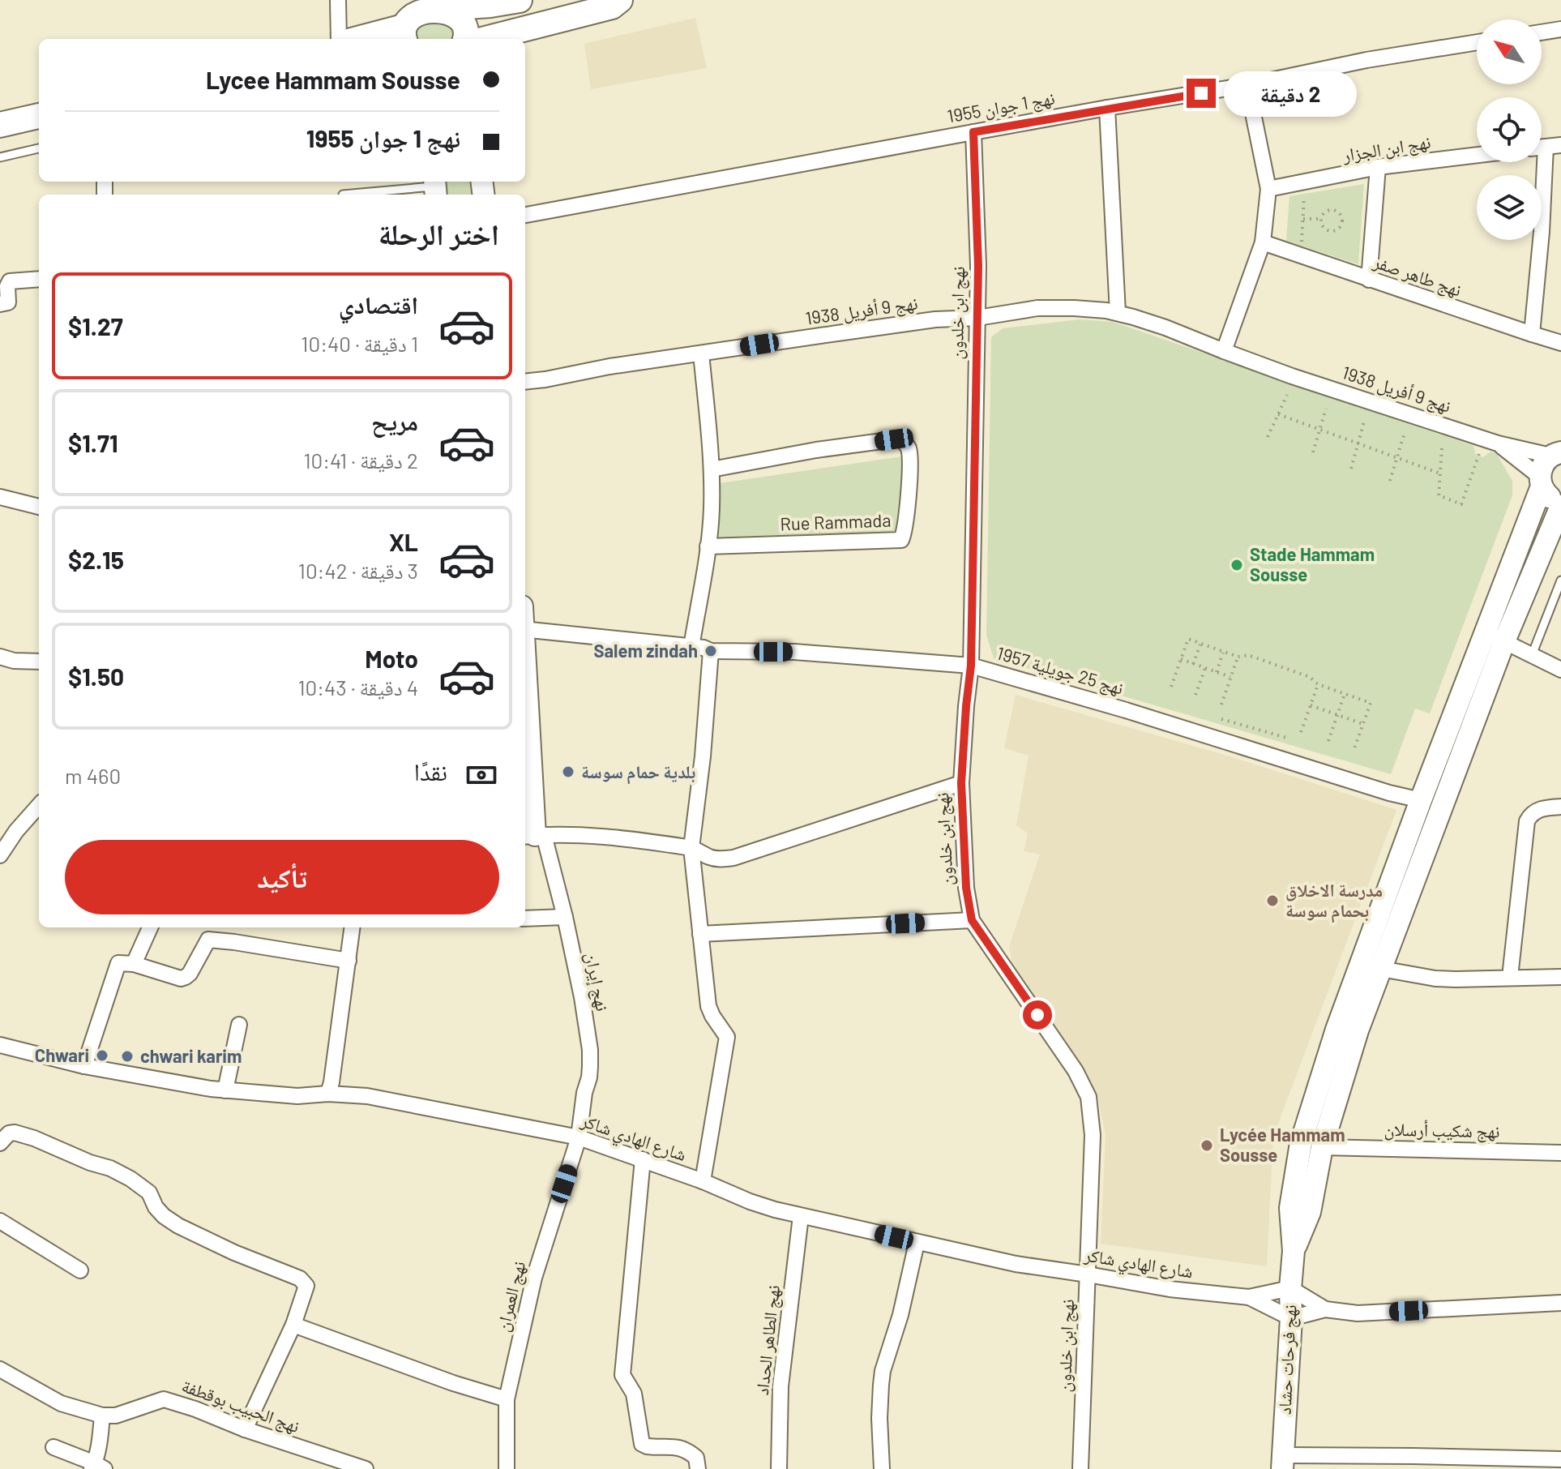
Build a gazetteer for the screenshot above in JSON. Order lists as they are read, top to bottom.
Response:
{
  "streets": {
    "street": [
      "نهج 1 جوان 1955",
      "نهج ابن الجزار",
      "نهج طاهر صفر",
      "نهج 9 أفريل 1938",
      "نهج ابن خلدون",
      "Rue Rammada",
      "نهج 25 جويلية 1957",
      "نهج إيران",
      "نهج شكيب أرسلان",
      "شارع الهادي شاكر",
      "نهج العمران",
      "نهج الطاهر الحداد",
      "نهج فرحات حشاد",
      "نهج الحبيب بوقطفة"
    ]
  },
  "crossings": [
    ["نهج 1 جوان 1955", "نهج ابن خلدون"],
    ["نهج 9 أفريل 1938", "نهج ابن خلدون"],
    ["نهج ابن خلدون", "نهج 25 جويلية 1957"],
    ["نهج ابن خلدون", "شارع الهادي شاكر"],
    ["نهج إيران", "شارع الهادي شاكر"],
    ["نهج إيران", "نهج العمران"],
    ["شارع الهادي شاكر", "نهج العمران"],
    ["شارع الهادي شاكر", "نهج الطاهر الحداد"],
    ["شارع الهادي شاكر", "نهج فرحات حشاد"]
  ],
  "places": [
    "Stade Hammam Sousse",
    "Salem zindah",
    "بلدية حمام سوسة",
    "مدرسة الاخلاق بحمام سوسة",
    "Chwari",
    "chwari karim",
    "Lycée Hammam Sousse"
  ],
  "north": "top left",
  "page": {
    "banner": ["Lycee Hammam Sousse", "نهج 1 جوان 1955"],
    "bubble": "2 دقيقة",
    "heading": "اختر الرحلة",
    "list": [
      {
        "name": "اقتصادي",
        "note": "1 دقيقة · 10:40",
        "value": "$1.27"
      },
      {
        "name": "مريح",
        "note": "2 دقيقة · 10:41",
        "value": "$1.71"
      },
      {
        "name": "XL",
        "note": "3 دقيقة · 10:42",
        "value": "$2.15"
      },
      {
        "name": "Moto",
        "note": "4 دقيقة · 10:43",
        "value": "$1.50"
      }
    ],
    "pay": ["نقدًا", "460 m"],
    "buttons": "تأكيد"
  }
}
